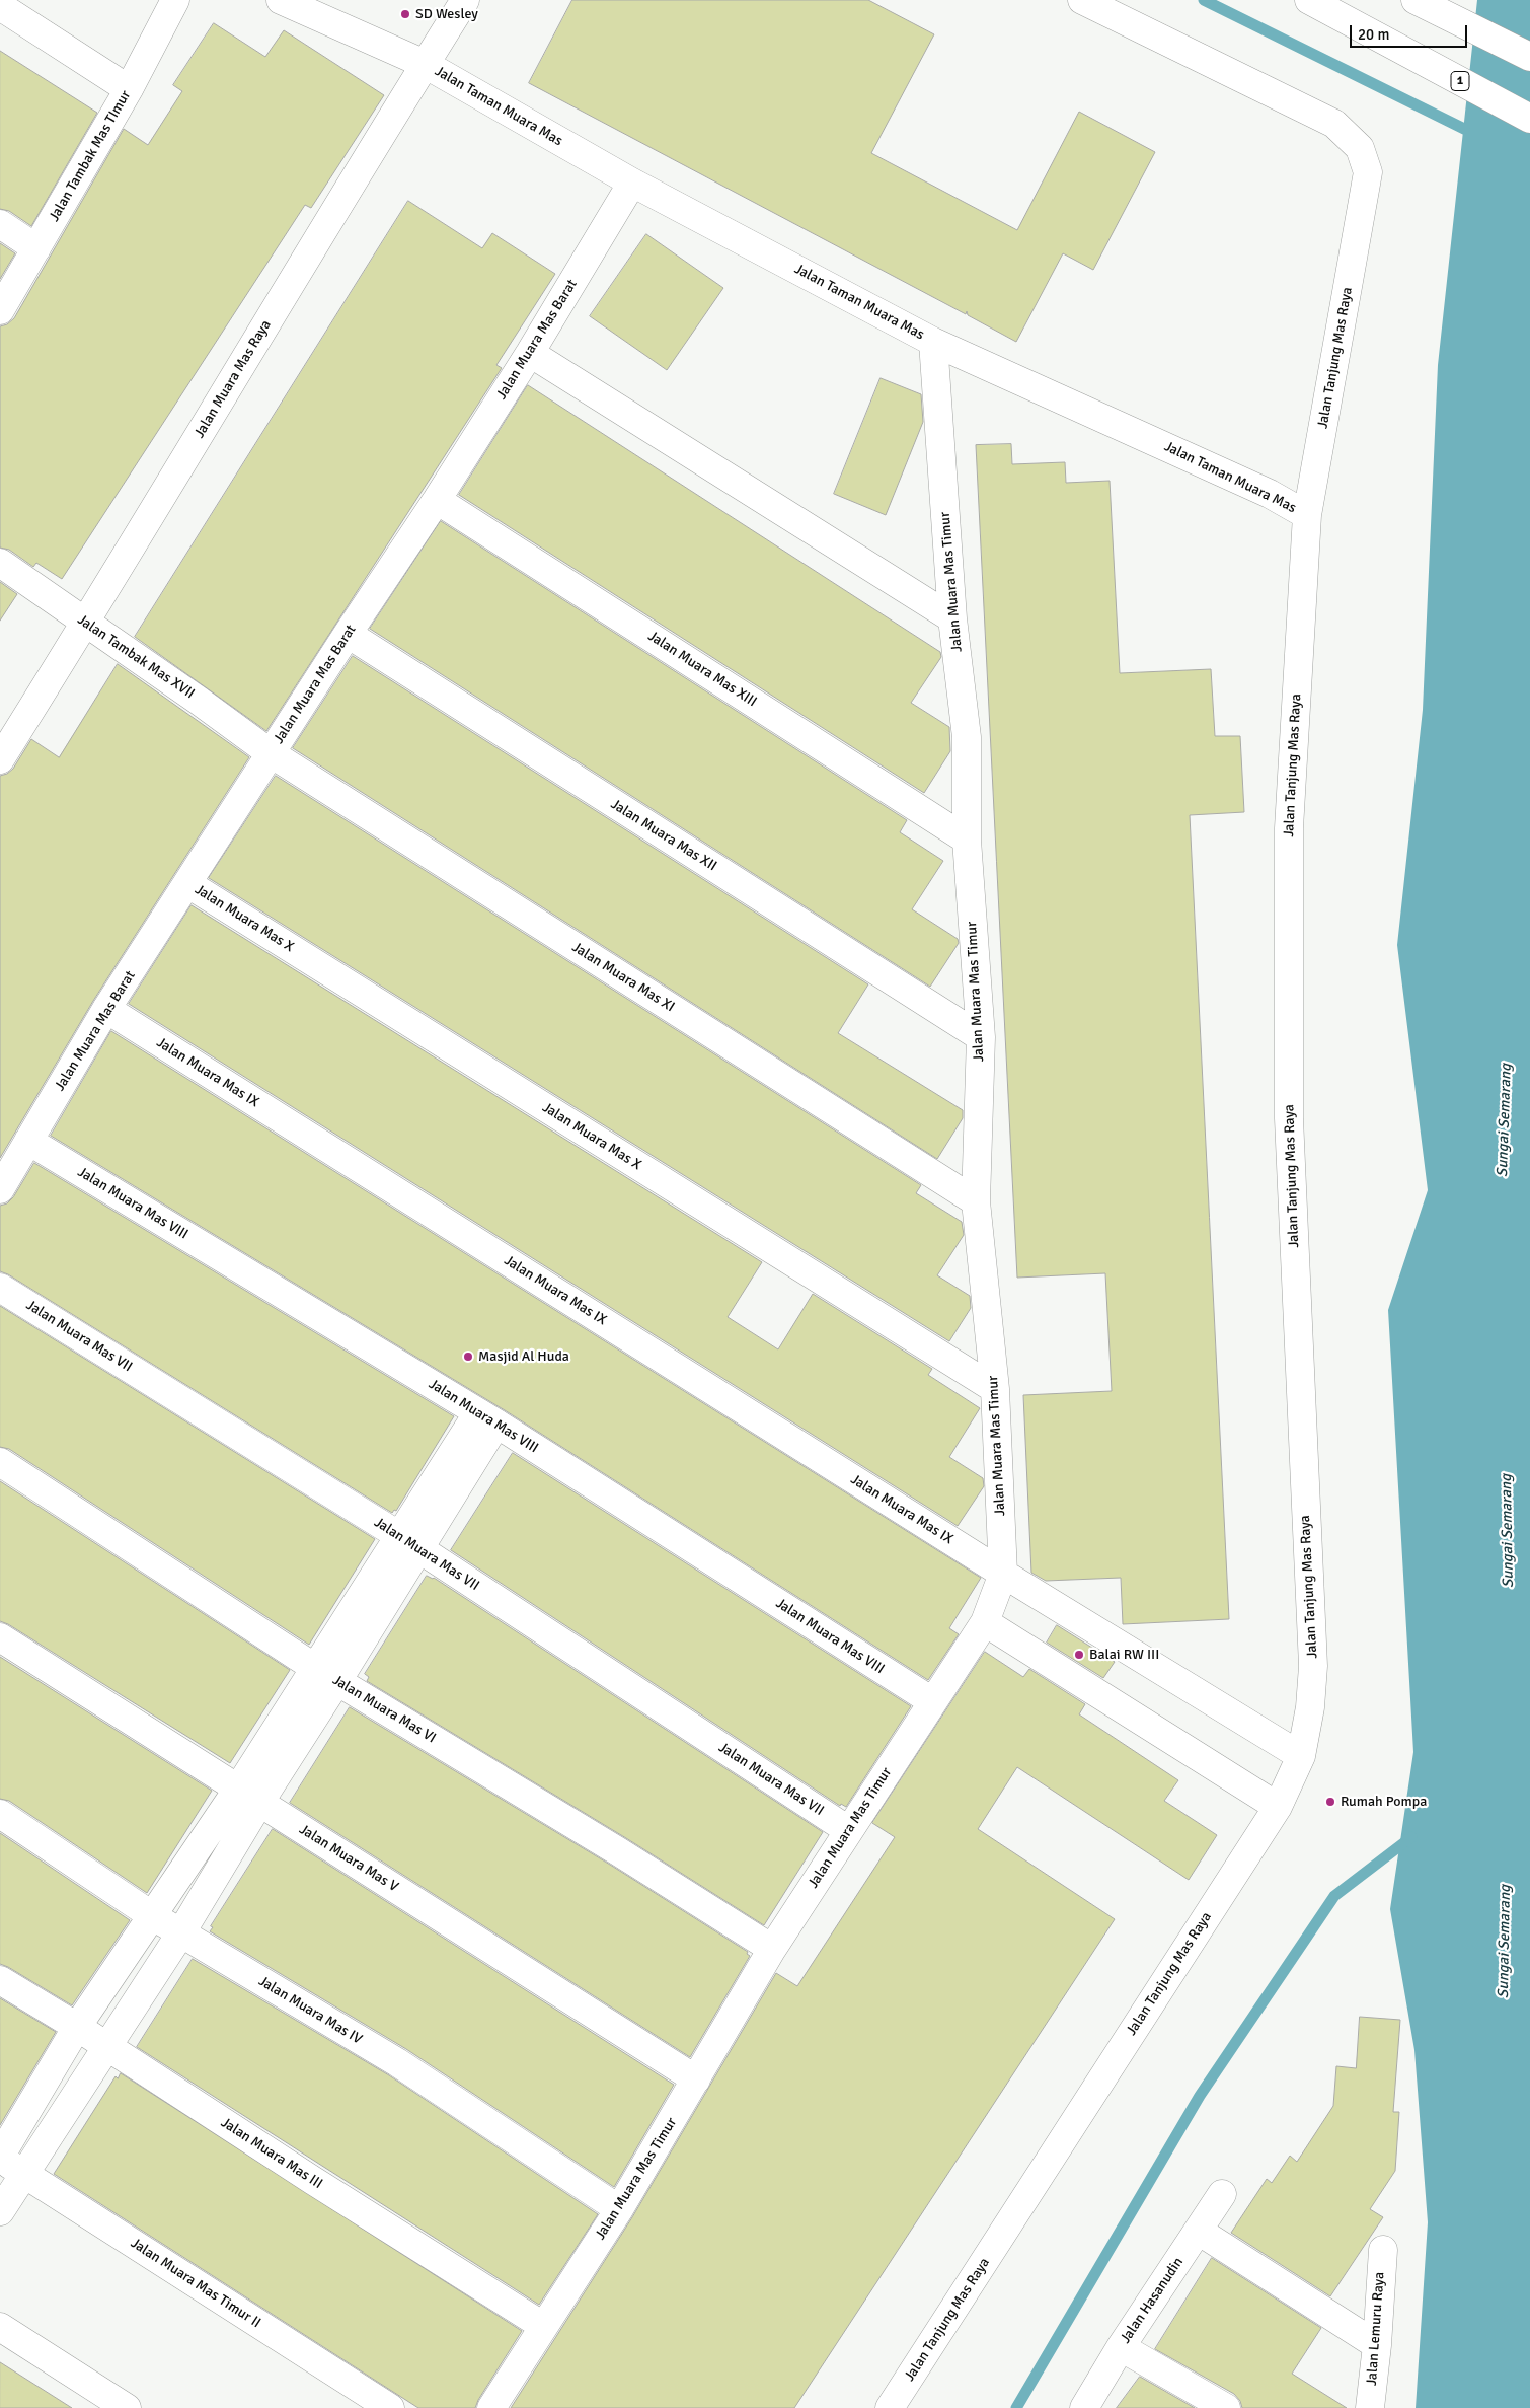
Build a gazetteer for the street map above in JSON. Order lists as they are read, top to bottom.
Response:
{
  "streets": {
    "main road": [
      "1",
      "Jalan Taman Muara Mas",
      "Jalan Tambak Mas TImur",
      "Jalan Muara Mas Barat",
      "Jalan Tanjung Mas Raya",
      "Jalan Muara Mas Raya",
      "Jalan Muara Mas Timur",
      "Jalan Tambak Mas XVII",
      "Jalan Muara Mas XIII",
      "Jalan Muara Mas XII",
      "Jalan Muara Mas X",
      "Jalan Muara Mas XI",
      "Jalan Muara Mas IX",
      "Jalan Muara Mas VIII",
      "Jalan Muara Mas VII",
      "Jalan Muara Mas VI",
      "Jalan Muara Mas V",
      "Jalan Muara Mas IV",
      "Jalan Muara Mas III",
      "Jalan Muara Mas Timur II",
      "Jalan Hasanudin",
      "Jalan Lemuru Raya"
    ]
  },
  "crossings": [
    ["Jalan Taman Muara Mas", "Jalan Muara Mas Barat"],
    ["Jalan Taman Muara Mas", "Jalan Tanjung Mas Raya"],
    ["Jalan Taman Muara Mas", "Jalan Muara Mas Raya"],
    ["Jalan Taman Muara Mas", "Jalan Muara Mas Timur"],
    ["Jalan Muara Mas Barat", "Jalan Tambak Mas XVII"],
    ["Jalan Muara Mas Barat", "Jalan Muara Mas XIII"],
    ["Jalan Muara Mas Barat", "Jalan Muara Mas XII"],
    ["Jalan Muara Mas Barat", "Jalan Muara Mas X"],
    ["Jalan Muara Mas Barat", "Jalan Muara Mas XI"],
    ["Jalan Muara Mas Barat", "Jalan Muara Mas IX"],
    ["Jalan Muara Mas Barat", "Jalan Muara Mas VIII"],
    ["Jalan Tanjung Mas Raya", "Jalan Muara Mas IX"],
    ["Jalan Muara Mas Raya", "Jalan Tambak Mas XVII"],
    ["Jalan Muara Mas Timur", "Jalan Muara Mas XIII"],
    ["Jalan Muara Mas Timur", "Jalan Muara Mas XII"],
    ["Jalan Muara Mas Timur", "Jalan Muara Mas X"],
    ["Jalan Muara Mas Timur", "Jalan Muara Mas XI"],
    ["Jalan Muara Mas Timur", "Jalan Muara Mas IX"],
    ["Jalan Muara Mas Timur", "Jalan Muara Mas VIII"],
    ["Jalan Muara Mas Timur", "Jalan Muara Mas VII"],
    ["Jalan Muara Mas Timur", "Jalan Muara Mas VI"],
    ["Jalan Muara Mas Timur", "Jalan Muara Mas V"],
    ["Jalan Muara Mas Timur", "Jalan Muara Mas IV"],
    ["Jalan Muara Mas Timur", "Jalan Muara Mas III"],
    ["Jalan Tambak Mas XVII", "Jalan Muara Mas XI"]
  ],
  "water": ["Sungai Semarang"],
  "places": [
    "SD Wesley",
    "Masjid Al Huda",
    "Balai RW III",
    "Rumah Pompa"
  ],
  "scale_bar": "20 m"
}
